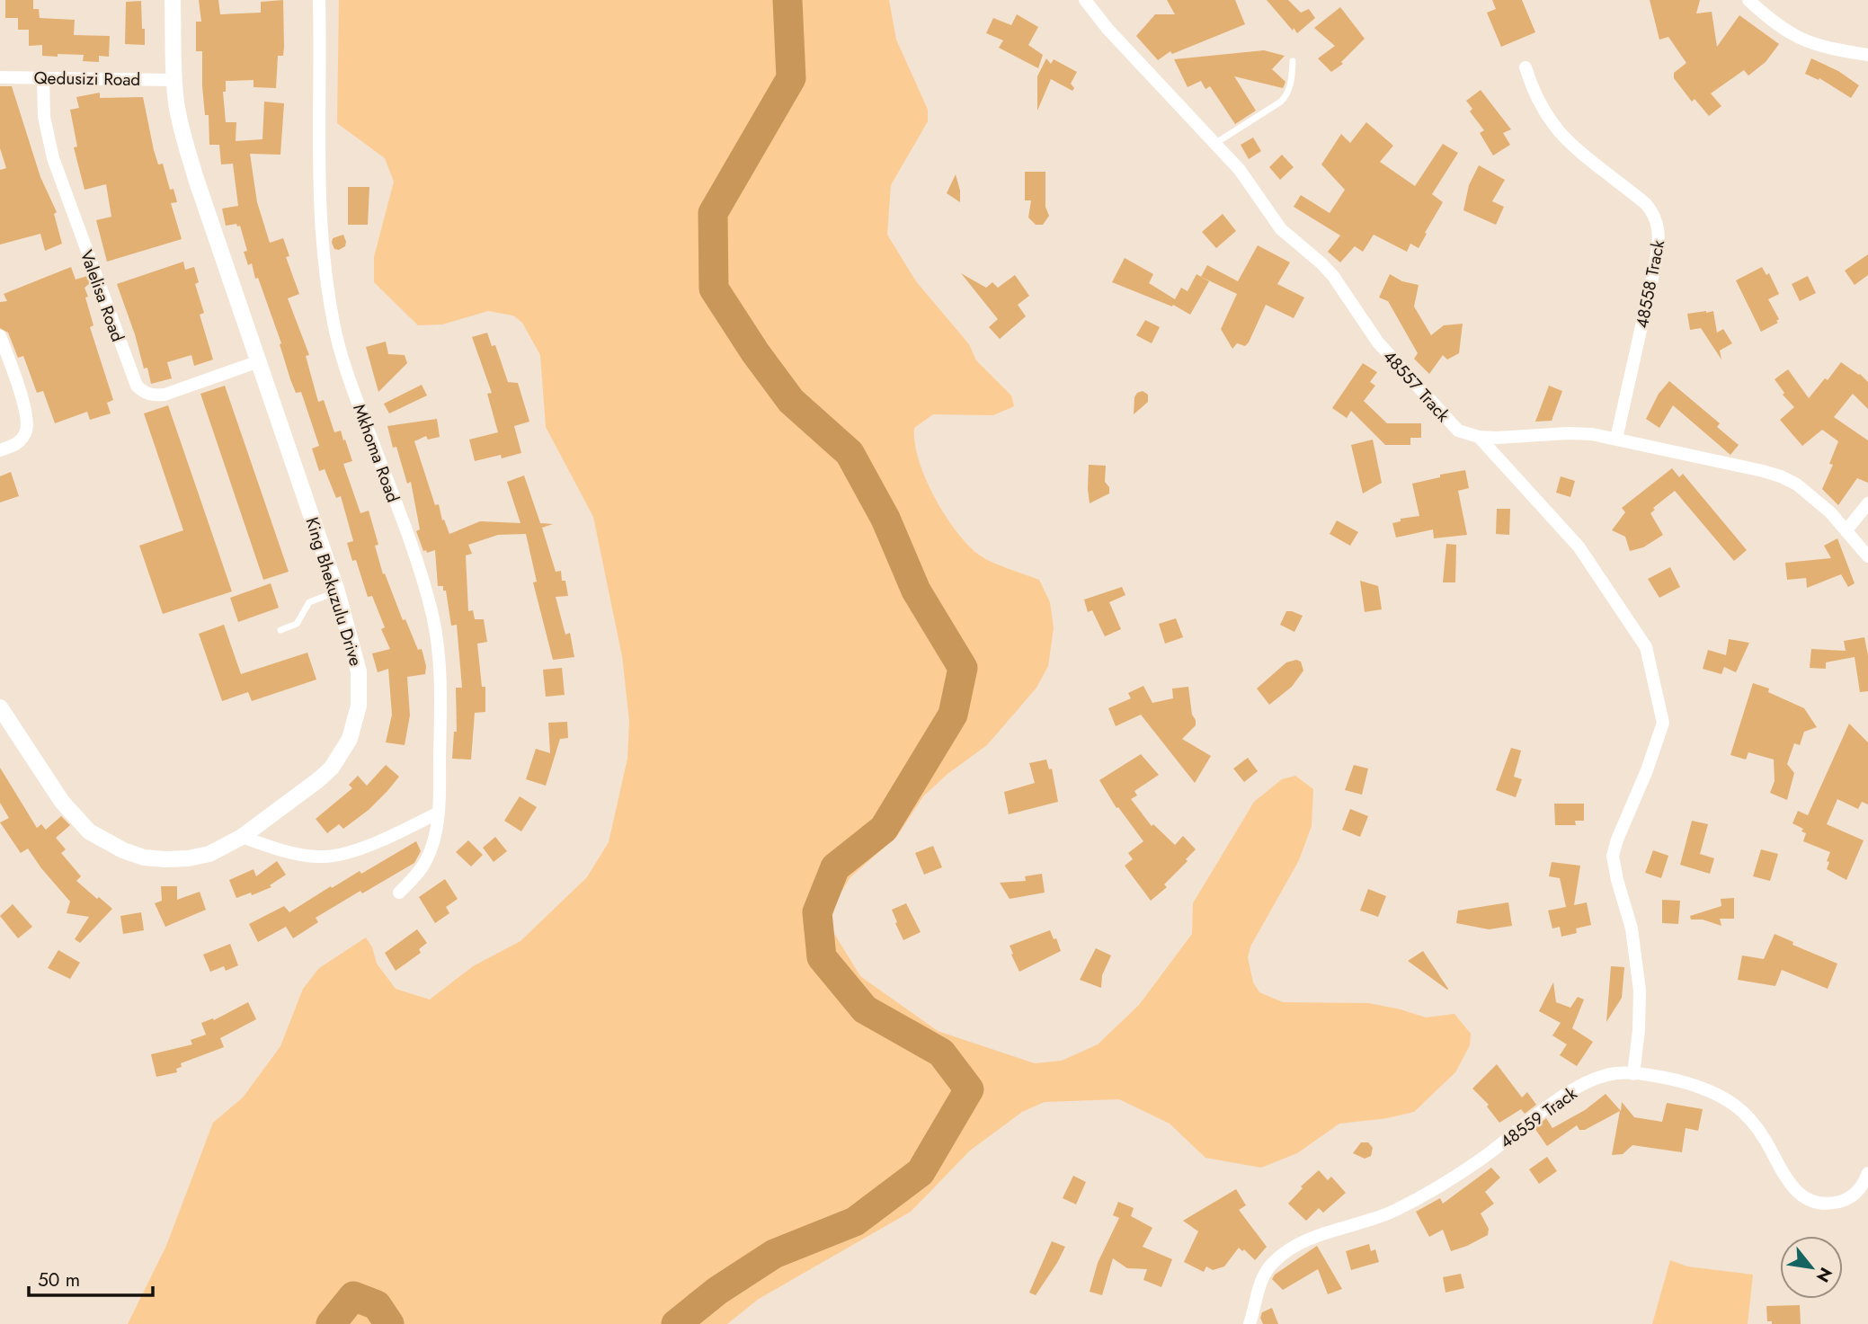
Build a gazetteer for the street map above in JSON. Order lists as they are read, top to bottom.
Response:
{
  "streets": {
    "street": [
      "Qedusizi Road",
      "48558 Track",
      "Valelisa Road",
      "48557 Track",
      "Mkhoma Road",
      "King Bhekuzulu Drive",
      "48559 Track"
    ]
  },
  "crossings": [
    ["Qedusizi Road", "Valelisa Road"],
    ["Qedusizi Road", "King Bhekuzulu Drive"],
    ["48558 Track", "48557 Track"],
    ["Valelisa Road", "King Bhekuzulu Drive"]
  ],
  "scale_bar": "50 m",
  "north": "bottom right"
}
